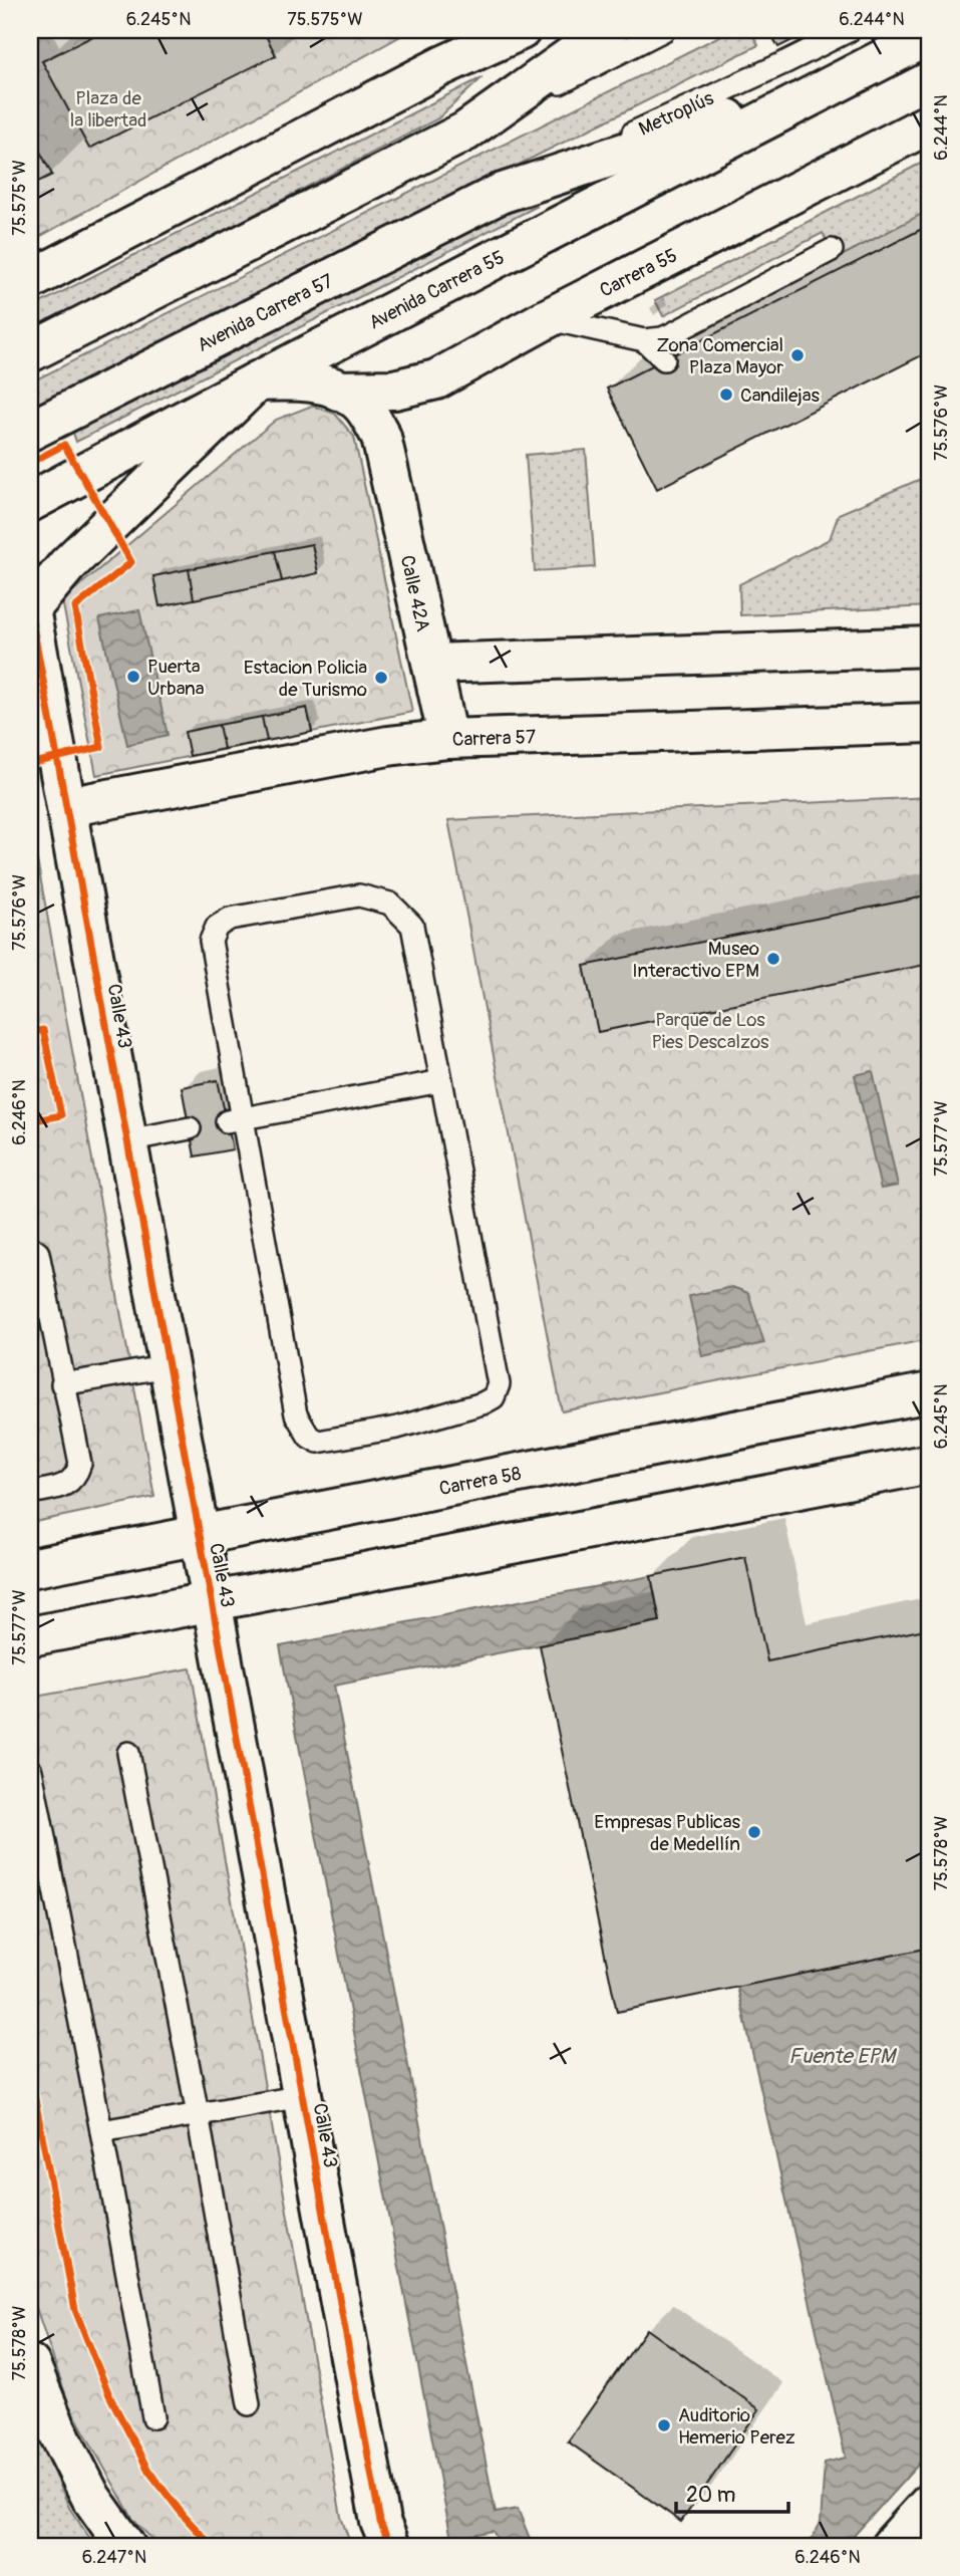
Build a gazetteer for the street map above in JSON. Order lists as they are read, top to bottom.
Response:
{
  "streets": {
    "main road": [
      "Carrera 55",
      "Avenida Carrera 55",
      "Avenida Carrera 57",
      "Calle 42A",
      "Carrera 57",
      "Calle 43",
      "Carrera 58"
    ],
    "lane": ["Metroplús"]
  },
  "crossings": [
    ["Metroplús", "Avenida Carrera 55"],
    ["Metroplús", "Avenida Carrera 57"],
    ["Carrera 55", "Calle 42A"],
    ["Avenida Carrera 55", "Avenida Carrera 57"],
    ["Avenida Carrera 55", "Calle 42A"],
    ["Calle 42A", "Carrera 57"],
    ["Carrera 57", "Calle 43"],
    ["Calle 43", "Carrera 58"]
  ],
  "water": ["Fuente EPM"],
  "parks": ["Plaza de la libertad", "Parque de Los Pies Descalzos"],
  "places": [
    "Zona Comercial Plaza Mayor",
    "Candilejas",
    "Puerta Urbana",
    "Estacion Policia de Turismo",
    "Museo Interactivo EPM",
    "Empresas Publicas de Medellín",
    "Auditorio Hemerio Perez"
  ],
  "scale_bar": "20 m",
  "coordinates": [
    "6.245°N",
    "75.575°W",
    "6.244°N",
    "75.576°W",
    "6.246°N",
    "75.577°W",
    "75.578°W",
    "6.247°N"
  ]
}
